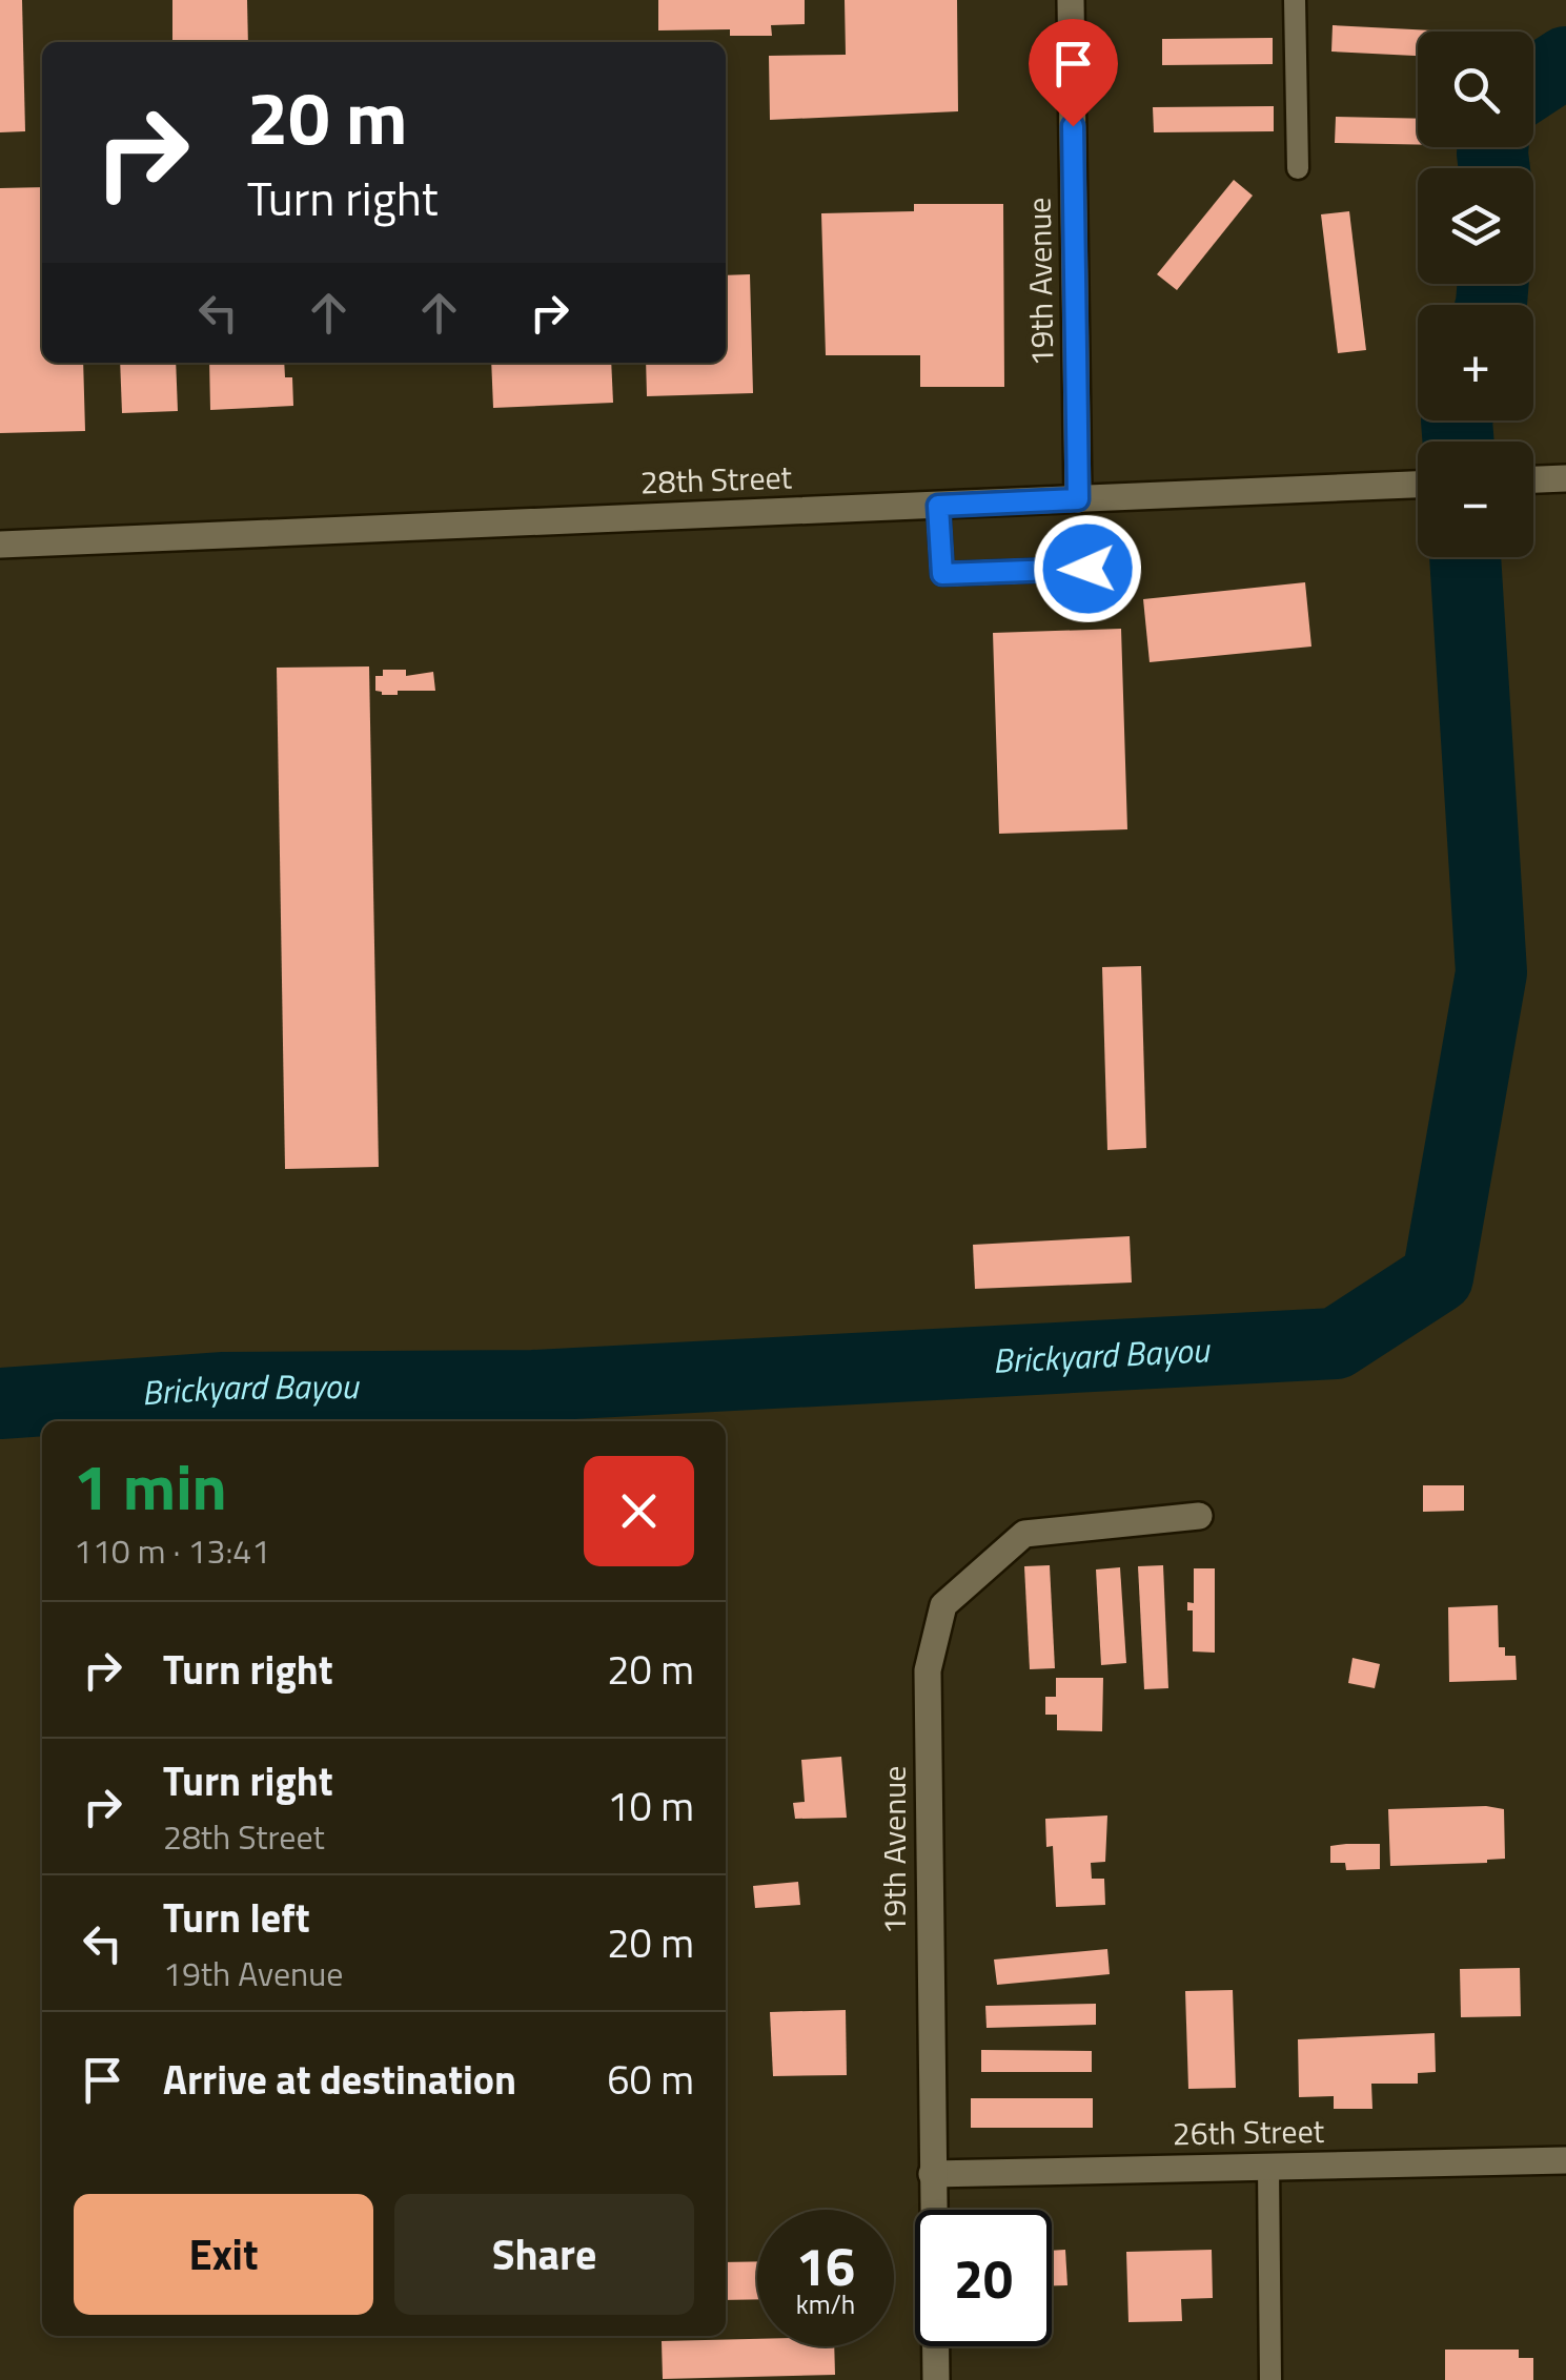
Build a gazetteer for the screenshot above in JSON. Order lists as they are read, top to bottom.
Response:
{
  "streets": {
    "street": ["19th Avenue", "28th Street", "26th Street"]
  },
  "crossings": [
    ["19th Avenue", "28th Street"],
    ["19th Avenue", "26th Street"]
  ],
  "water": ["Brickyard Bayou"],
  "page": {
    "map_buttons": ["+", "−"],
    "turn": ["20 m", "Turn right"],
    "heading": ["1 min", "110 m · 13:41"],
    "list": [
      {
        "name": "Turn right",
        "value": "20 m"
      },
      {
        "name": "Turn right",
        "note": "28th Street",
        "value": "10 m"
      },
      {
        "name": "Turn left",
        "note": "19th Avenue",
        "value": "20 m"
      },
      {
        "name": "Arrive at destination",
        "value": "60 m"
      }
    ],
    "buttons": ["Exit", "Share"],
    "speed": "16 km/h",
    "limit": "20"
  }
}
